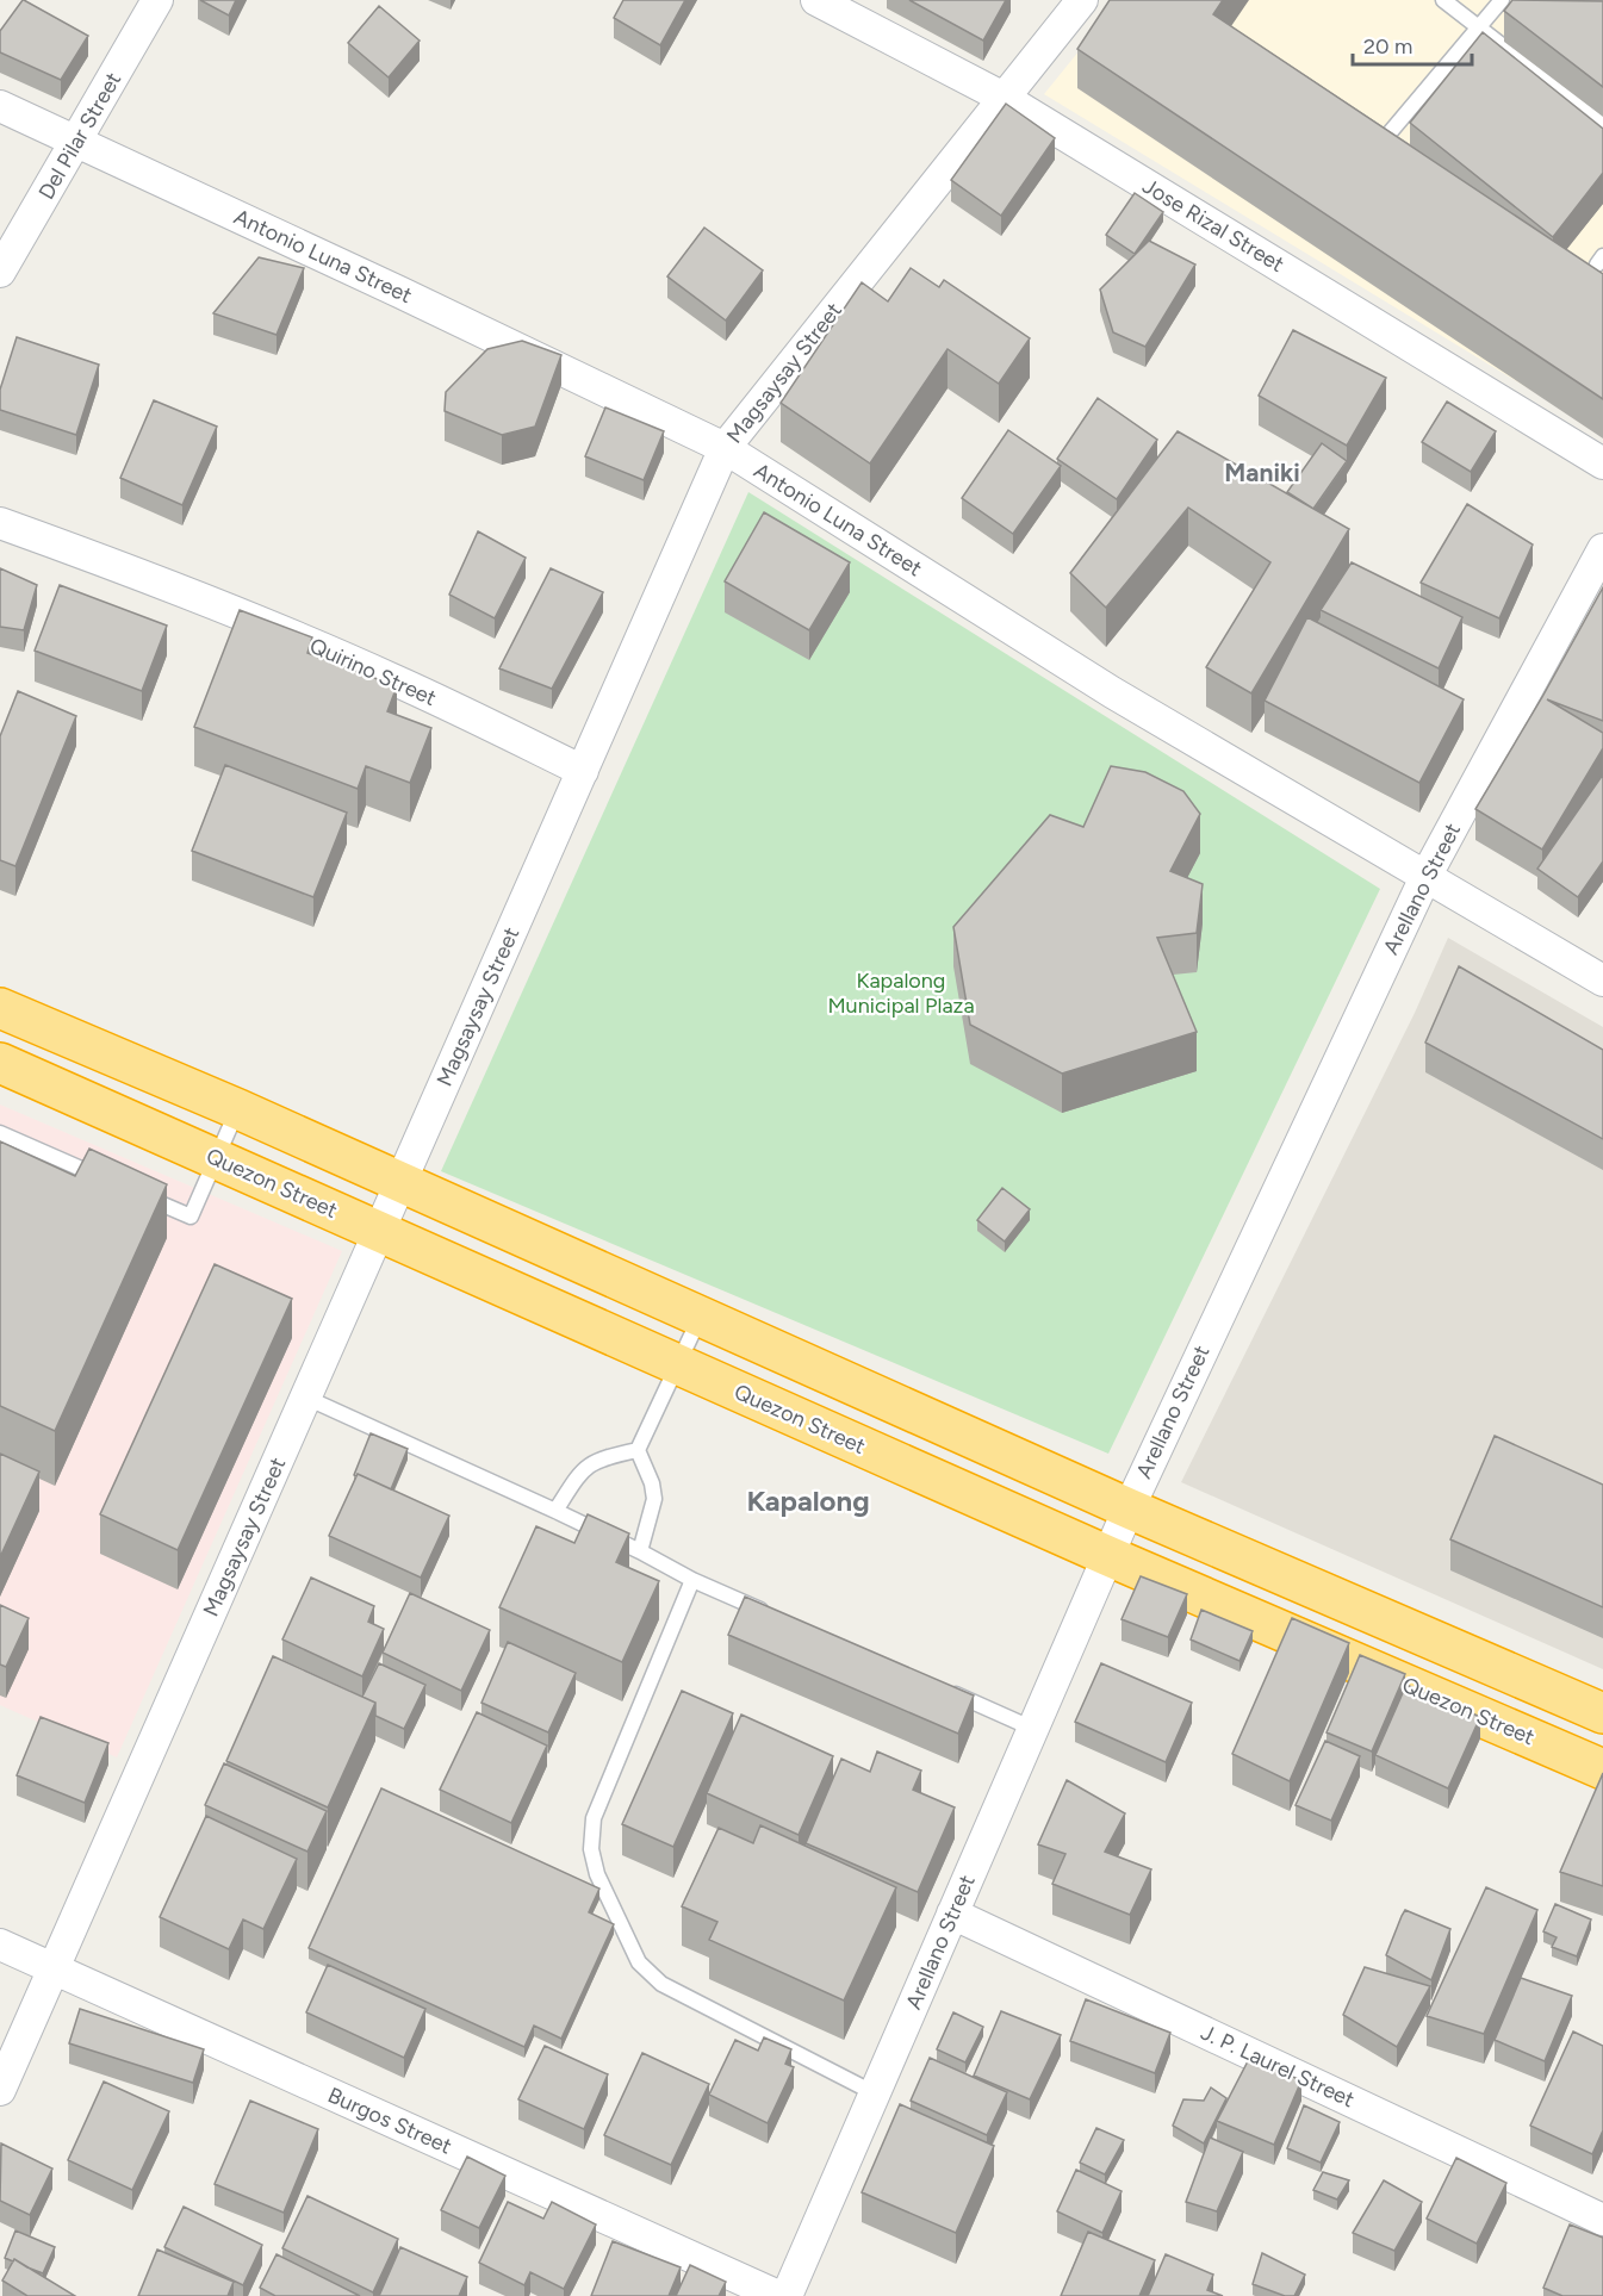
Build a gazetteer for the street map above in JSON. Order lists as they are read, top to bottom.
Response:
{
  "streets": {
    "highway": ["Quezon Street"],
    "street": [
      "Del Pilar Street",
      "Jose Rizal Street",
      "Antonio Luna Street",
      "Magsaysay Street",
      "Quirino Street",
      "Arellano Street",
      "J. P. Laurel Street",
      "Burgos Street"
    ]
  },
  "crossings": [
    ["Del Pilar Street", "Antonio Luna Street"],
    ["Jose Rizal Street", "Magsaysay Street"],
    ["Antonio Luna Street", "Magsaysay Street"],
    ["Antonio Luna Street", "Arellano Street"],
    ["Magsaysay Street", "Quirino Street"],
    ["Magsaysay Street", "Quezon Street"],
    ["Magsaysay Street", "Burgos Street"],
    ["Arellano Street", "Quezon Street"],
    ["Arellano Street", "J. P. Laurel Street"]
  ],
  "districts": ["Maniki", "Kapalong"],
  "parks": ["Kapalong Municipal Plaza"],
  "scale_bar": "20 m"
}
